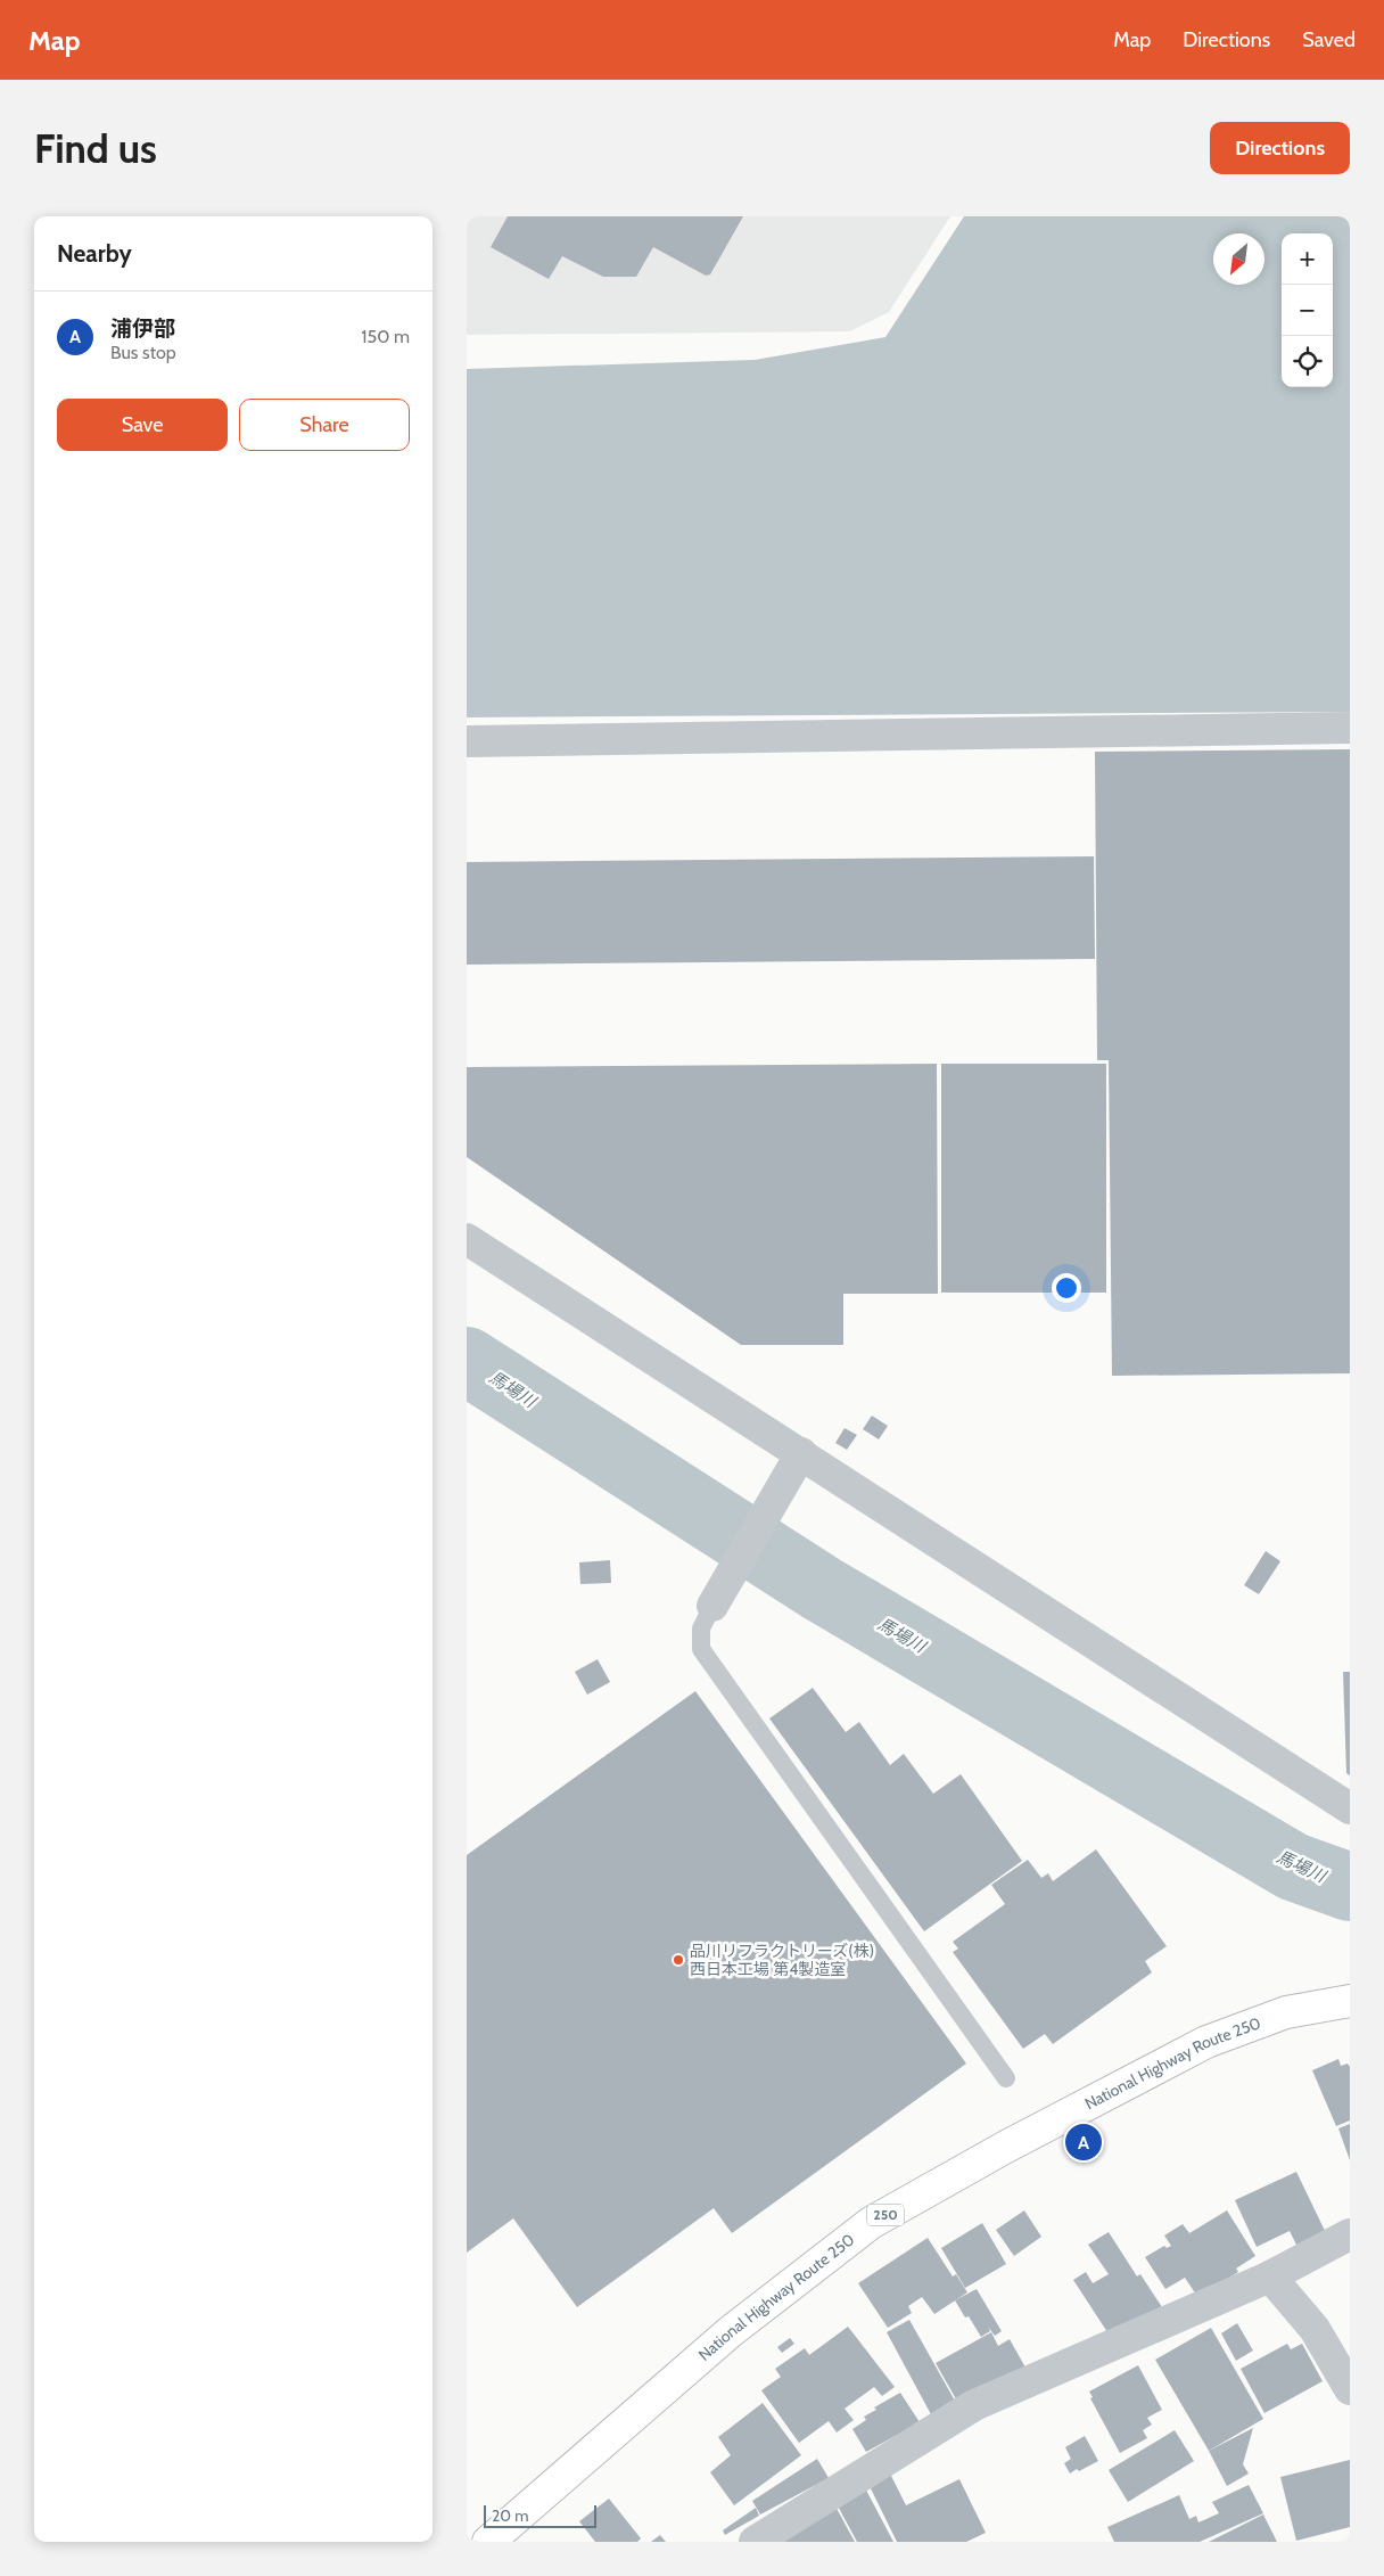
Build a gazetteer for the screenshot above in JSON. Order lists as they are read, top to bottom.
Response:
{
  "streets": {
    "highway": ["National Highway Route 250", "250"]
  },
  "water": ["馬場川"],
  "places": ["品川リフラクトリーズ(株) 西日本工場 第4製造室"],
  "scale_bar": "20 m",
  "north": "bottom left",
  "page": {
    "header": "Map",
    "nav": ["Map", "Directions", "Saved"],
    "buttons": [
      "Directions",
      ["Save", "Share"]
    ],
    "title": "Find us",
    "heading": "Nearby",
    "map_buttons": ["+", "−"],
    "list": [
      {
        "mark": "A",
        "name": "浦伊部",
        "note": "Bus stop",
        "value": "150 m"
      }
    ],
    "pins": "A",
    "scale": "20 m"
  }
}
